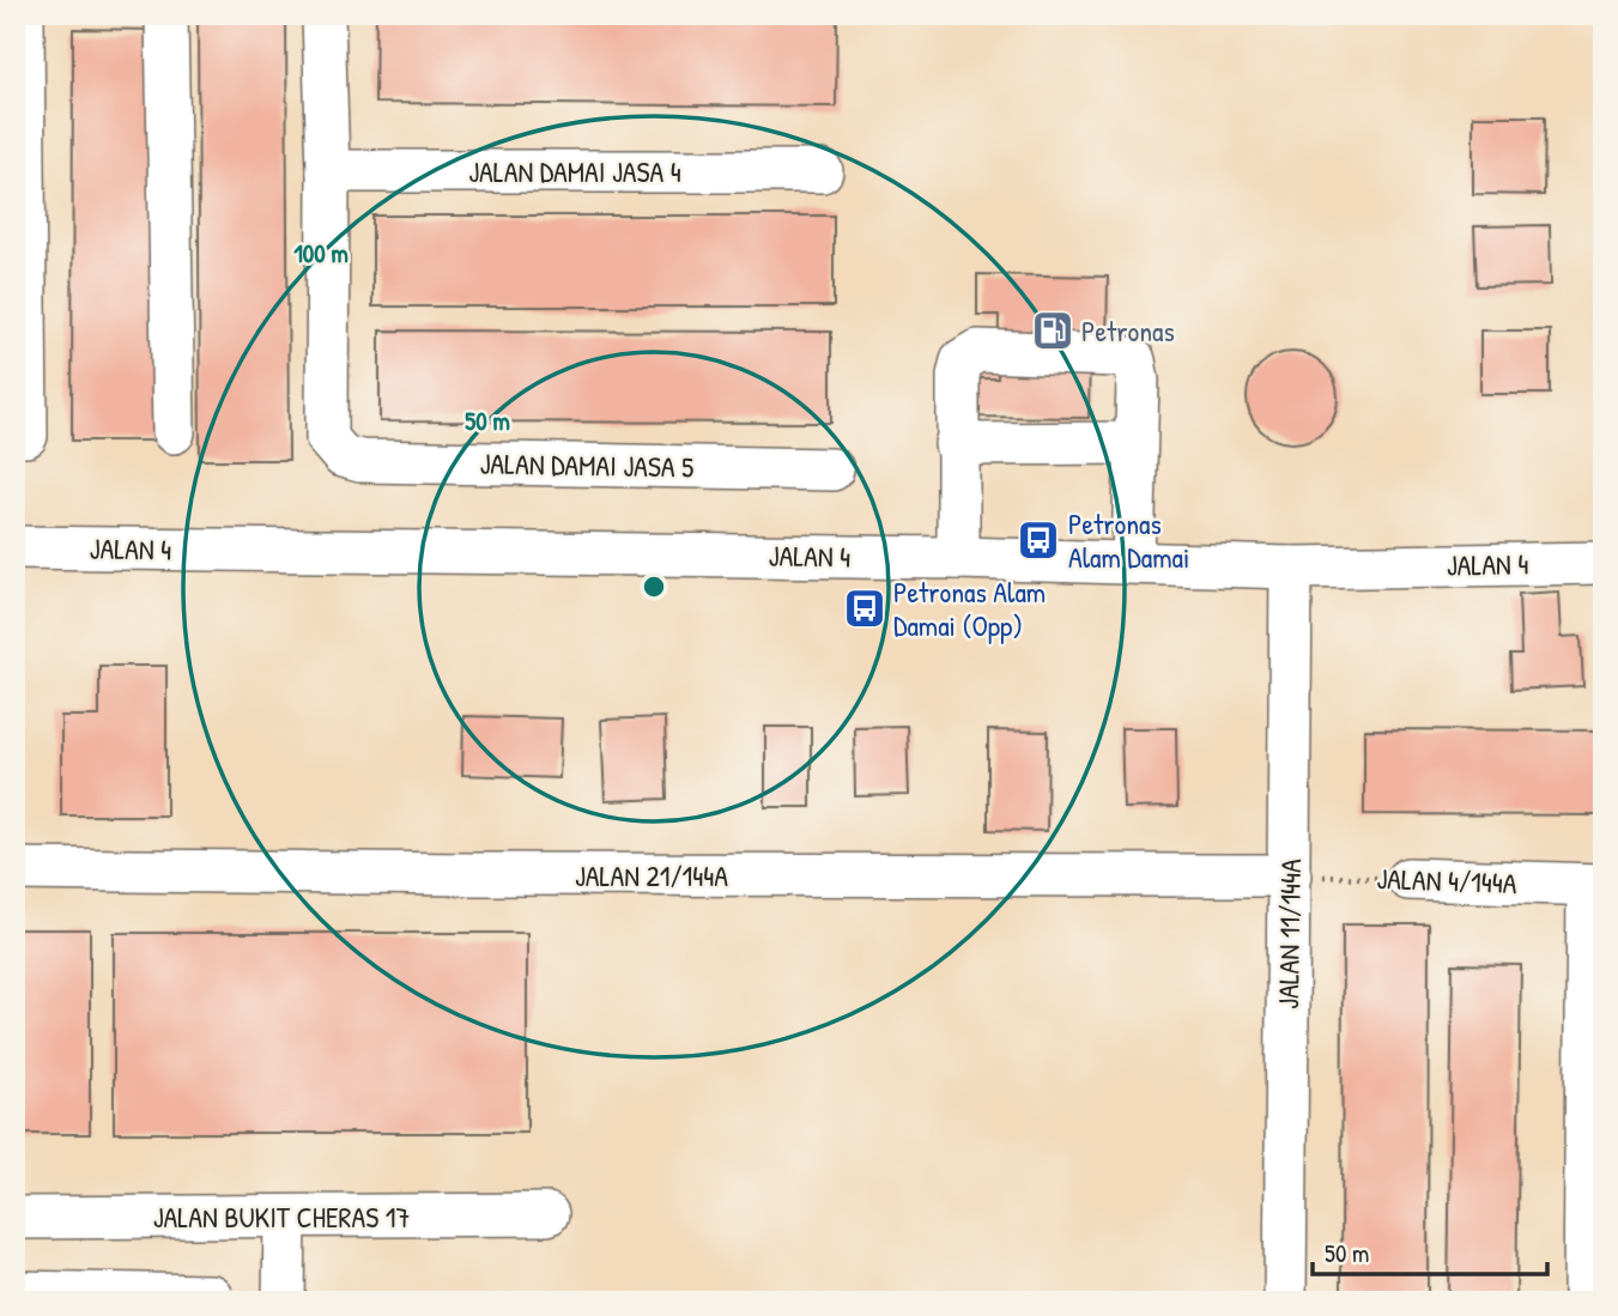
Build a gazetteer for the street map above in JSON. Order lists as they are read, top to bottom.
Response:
{
  "streets": {
    "street": [
      "JALAN DAMAI JASA 4",
      "JALAN DAMAI JASA 5",
      "JALAN 4",
      "JALAN 21/144A",
      "JALAN 4/144A",
      "JALAN 11/144A",
      "JALAN BUKIT CHERAS 17"
    ]
  },
  "crossings": [
    ["JALAN DAMAI JASA 4", "JALAN DAMAI JASA 5"],
    ["JALAN 4", "JALAN 11/144A"],
    ["JALAN 21/144A", "JALAN 4/144A"],
    ["JALAN 21/144A", "JALAN 11/144A"],
    ["JALAN 4/144A", "JALAN 11/144A"]
  ],
  "places": {
    "fuel station": ["Petronas"],
    "bus stop": ["Petronas Alam Damai", "Petronas Alam Damai (Opp)"]
  },
  "scale_bar": "50 m",
  "rings": ["100 m", "50 m"]
}
